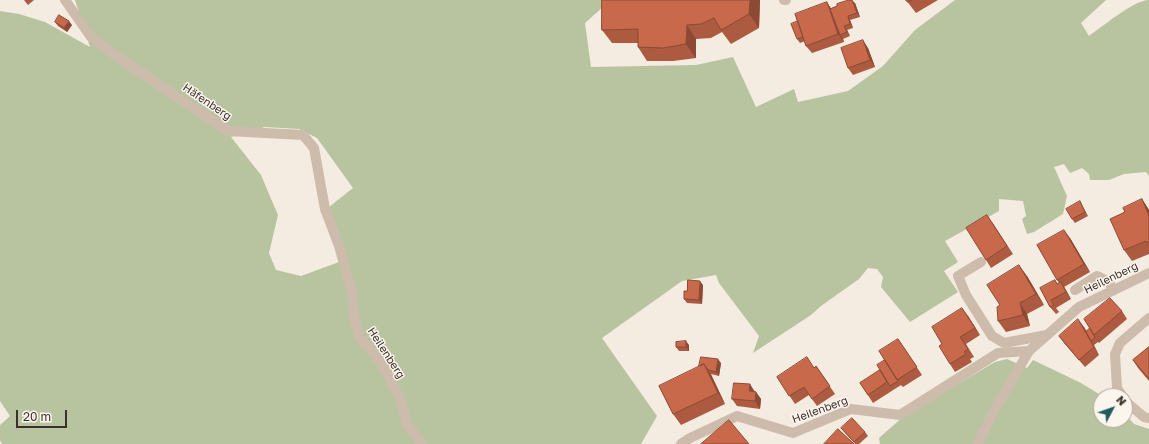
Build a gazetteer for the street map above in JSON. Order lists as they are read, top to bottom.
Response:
{
  "streets": {
    "street": ["Häfenberg", "Heilenberg"]
  },
  "crossings": [
    ["Häfenberg", "Heilenberg"]
  ],
  "scale_bar": "20 m",
  "north": "top right"
}
